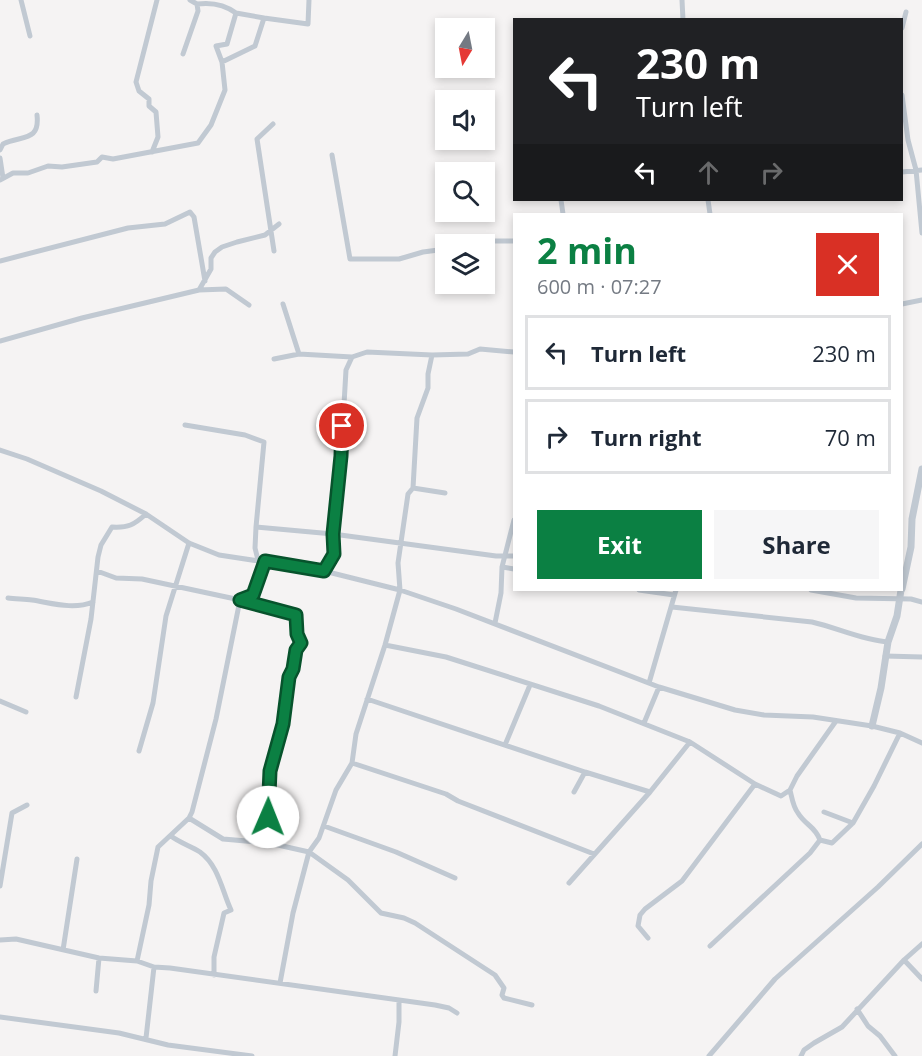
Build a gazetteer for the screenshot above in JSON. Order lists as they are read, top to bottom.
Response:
{
  "north": "bottom",
  "page": {
    "turn": ["230 m", "Turn left"],
    "heading": ["2 min", "600 m · 07:27"],
    "list": [
      {
        "name": "Turn left",
        "value": "230 m"
      },
      {
        "name": "Turn right",
        "value": "70 m"
      }
    ],
    "buttons": ["Exit", "Share"]
  }
}
